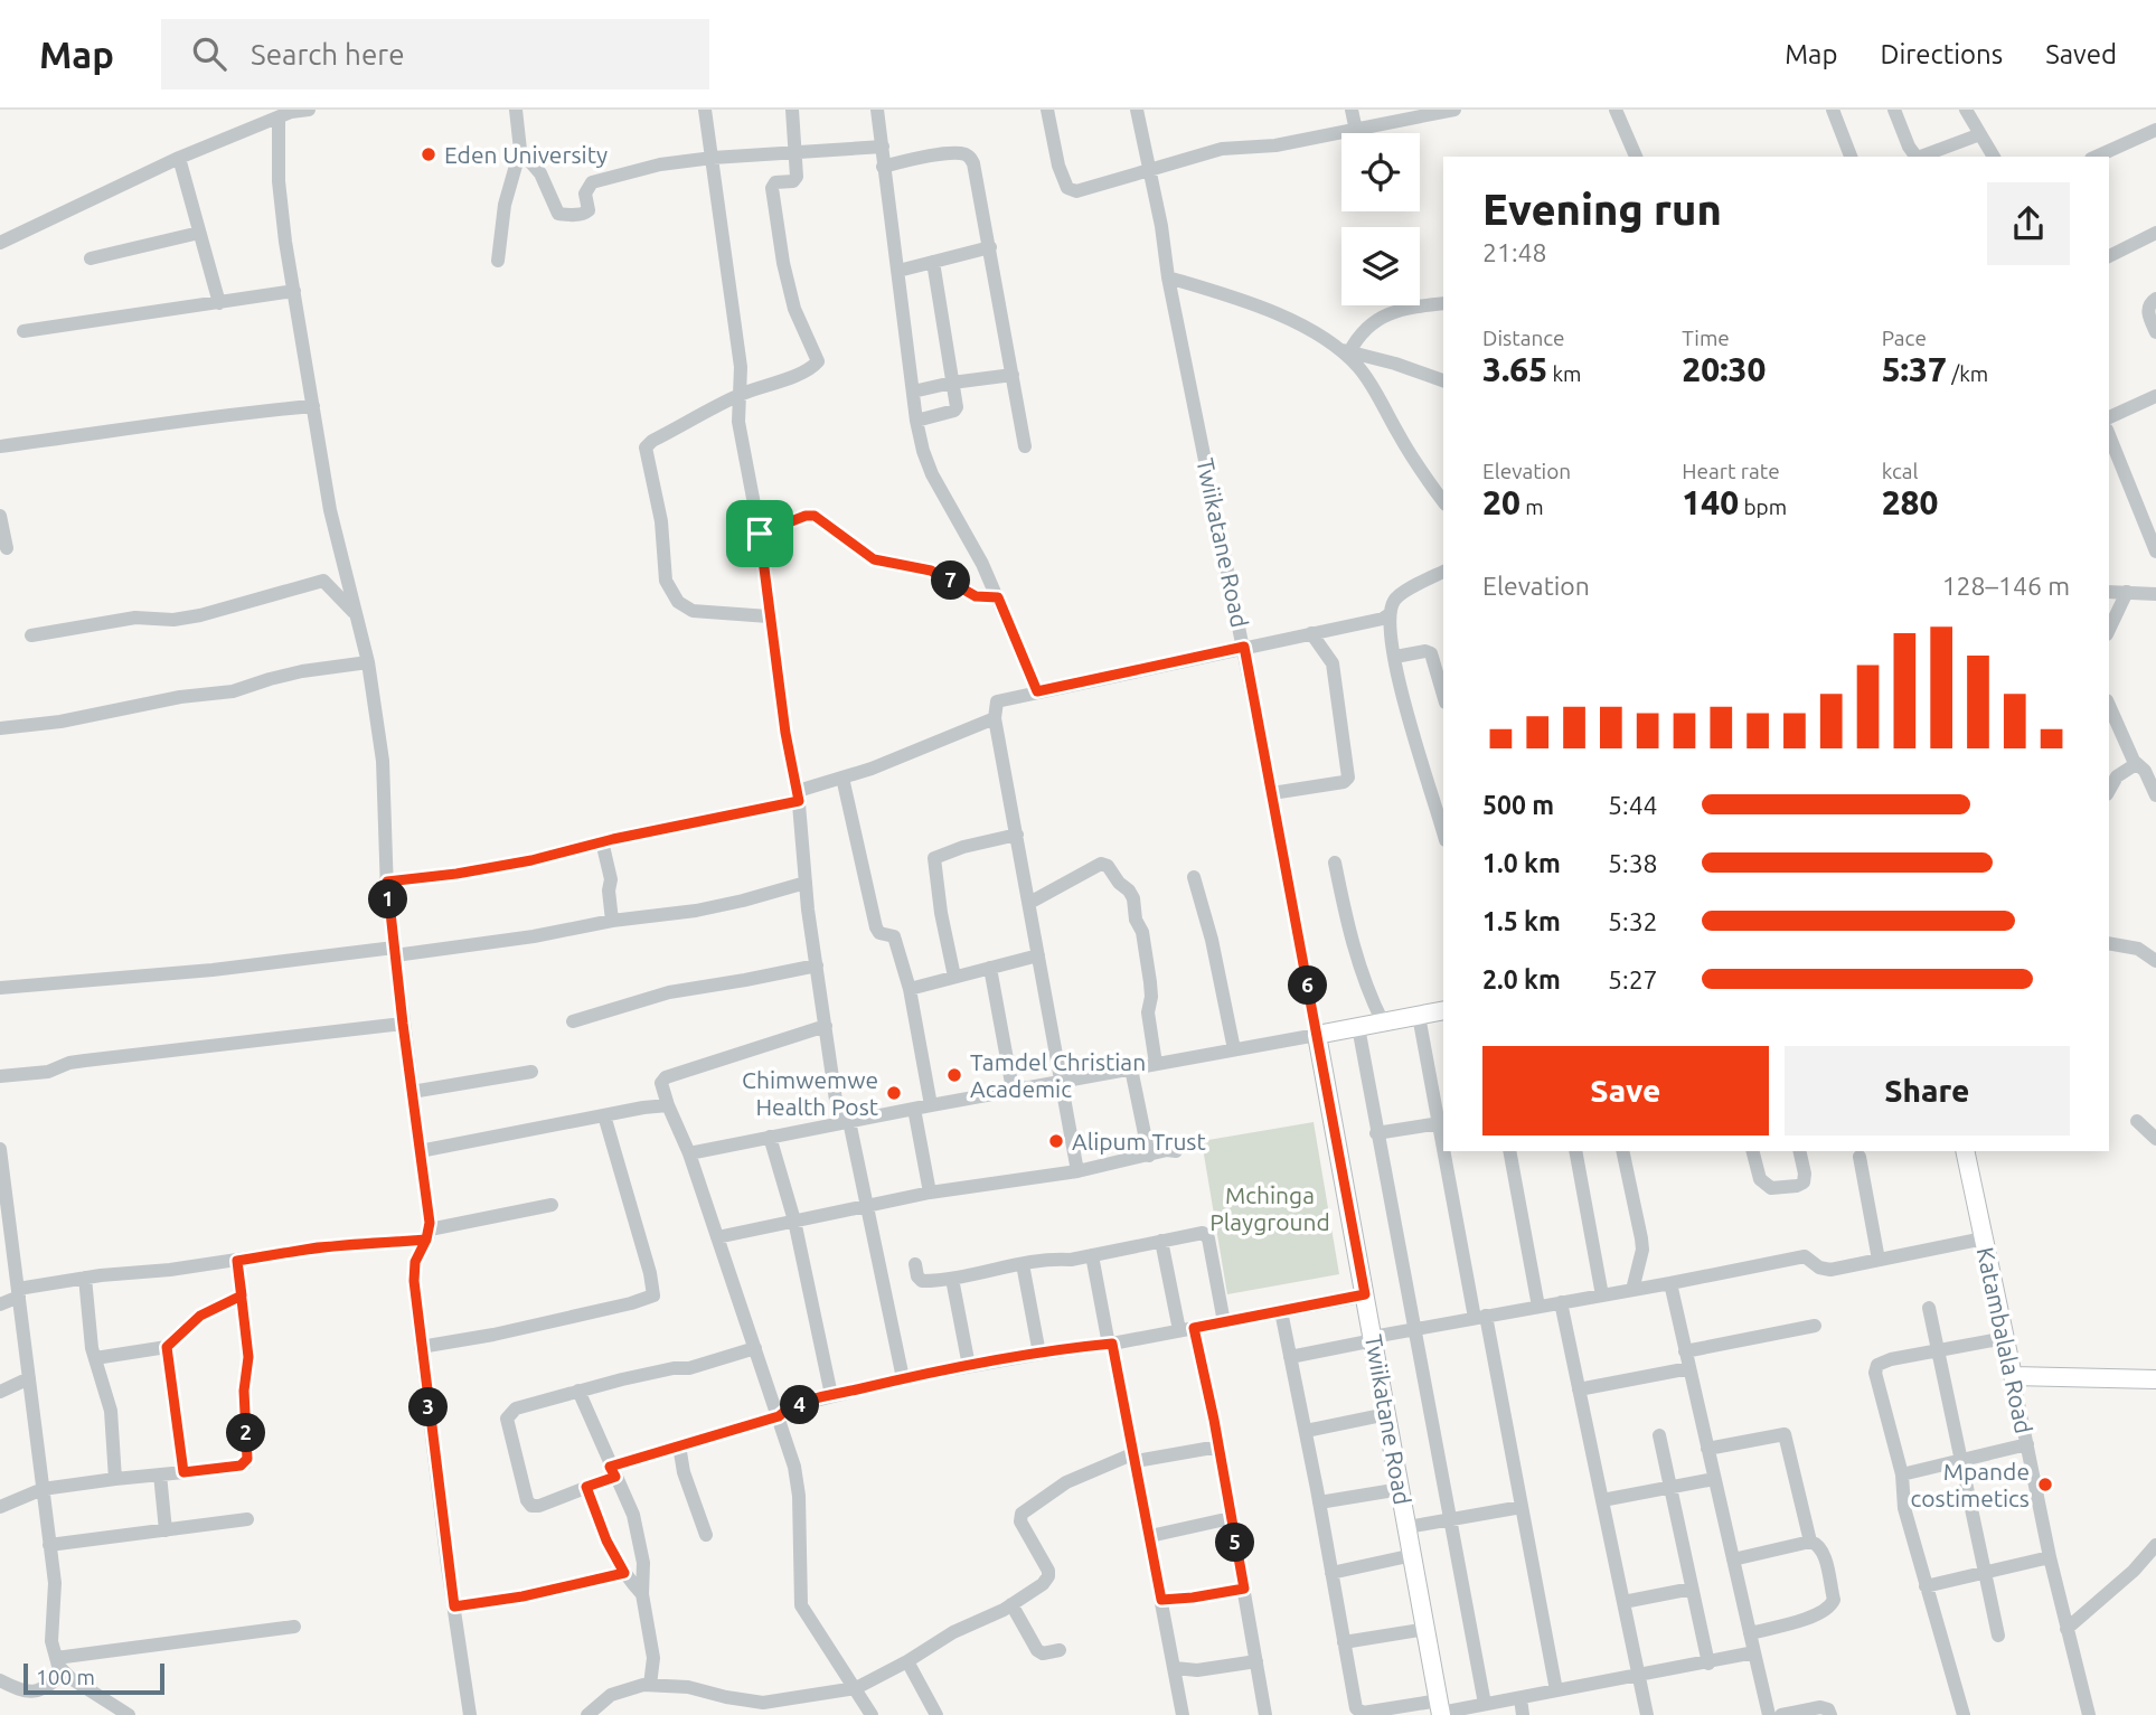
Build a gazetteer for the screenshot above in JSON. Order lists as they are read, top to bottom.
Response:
{
  "streets": {
    "main road": ["Twiikatane Road", "Katambalala Road"]
  },
  "parks": ["Mchinga Playground"],
  "places": [
    "Eden University",
    "Tamdel Christian Academic",
    "Chimwemwe Health Post",
    "Alipum Trust",
    "Mpande costimetics"
  ],
  "scale_bar": "100 m",
  "page": {
    "header": "Map",
    "search": "Search here",
    "nav": ["Map", "Directions", "Saved"],
    "heading": ["Evening run", "21:48"],
    "stats": [
      ["Distance", "3.65 km"],
      ["Time", "20:30"],
      ["Pace", "5:37 /km"],
      ["Elevation", "20 m"],
      ["Heart rate", "140 bpm"],
      ["kcal", "280"]
    ],
    "chart": ["Elevation", "128–146 m"],
    "pins": [
      "7",
      "1",
      "6",
      "4",
      "3",
      "2",
      "5"
    ],
    "list": [
      {
        "name": "500 m",
        "note": "5:44"
      },
      {
        "name": "1.0 km",
        "note": "5:38"
      },
      {
        "name": "1.5 km",
        "note": "5:32"
      },
      {
        "name": "2.0 km",
        "note": "5:27"
      }
    ],
    "buttons": ["Save", "Share"],
    "scale": "100 m"
  }
}
